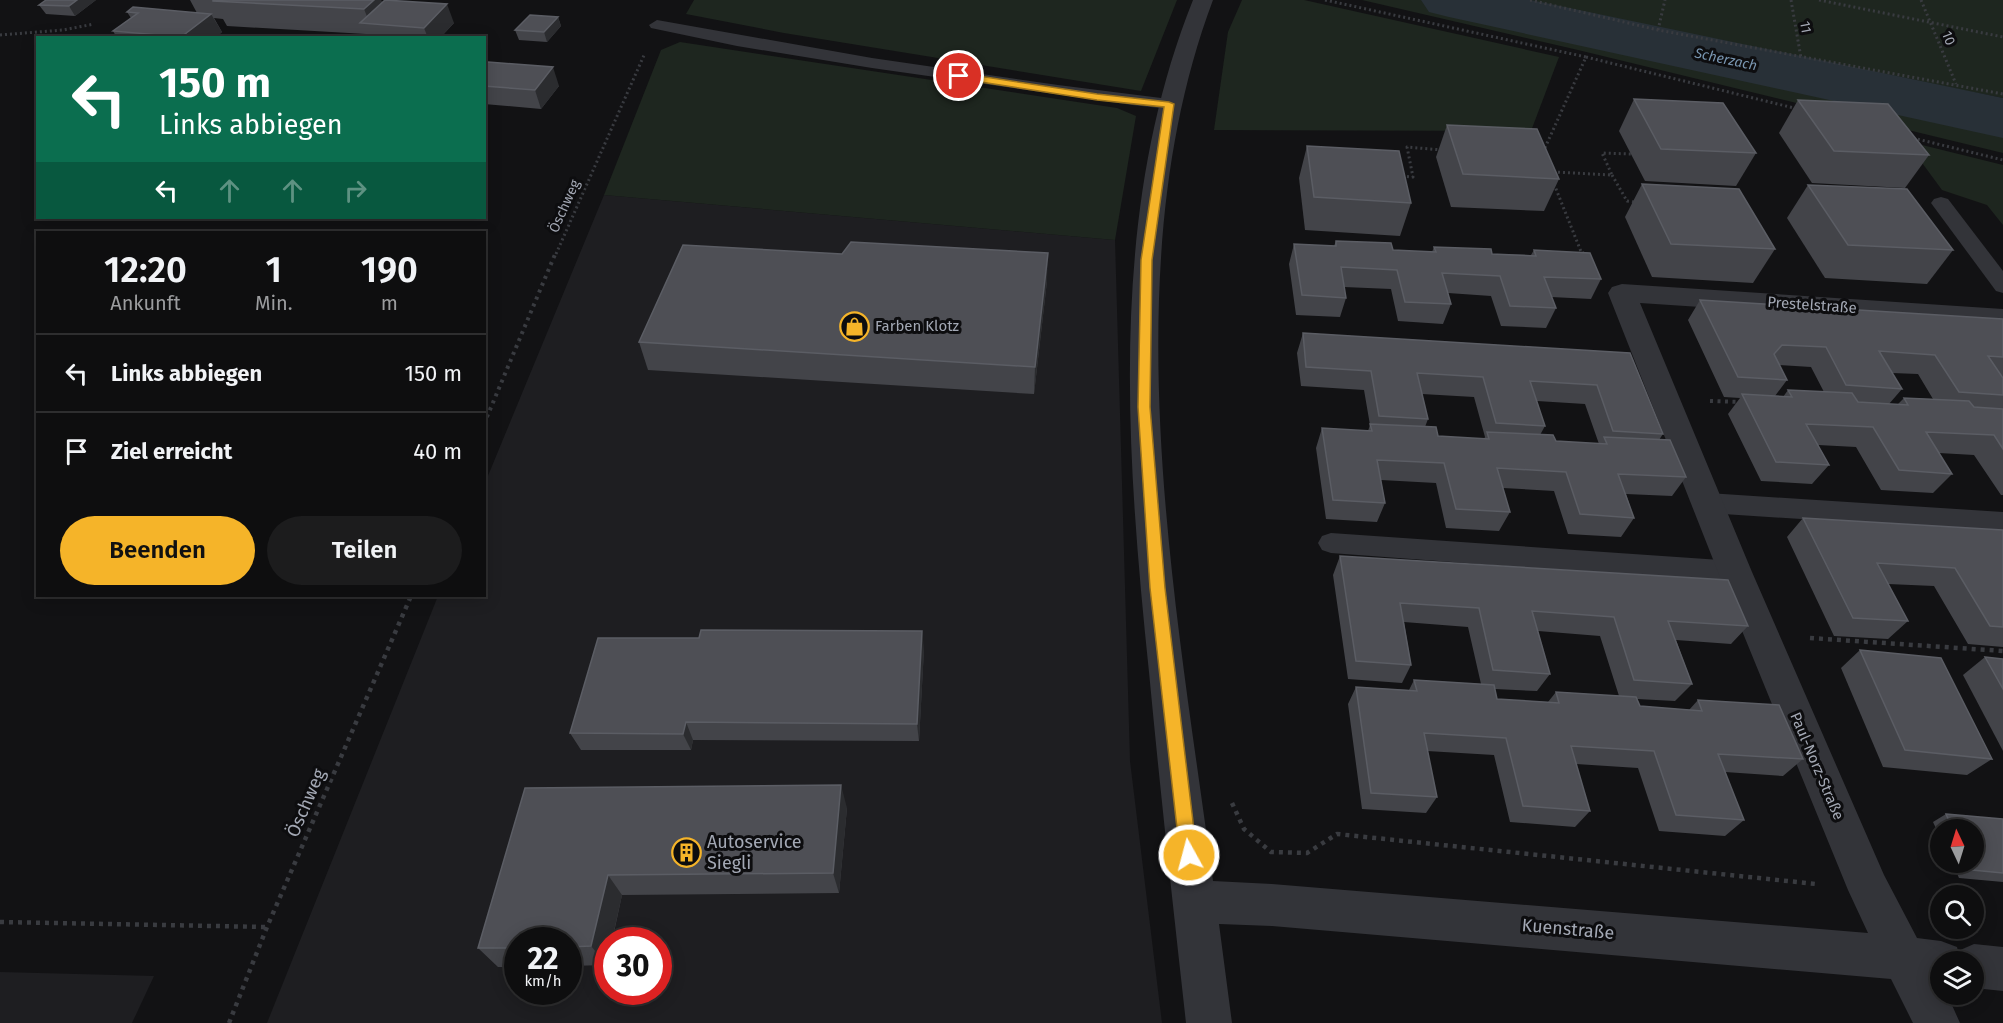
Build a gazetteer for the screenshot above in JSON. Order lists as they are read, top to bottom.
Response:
{
  "streets": {
    "street": ["Prestelstraße", "Paul-Norz-Straße", "Kuenstraße"],
    "path": ["11", "10", "Öschweg"]
  },
  "crossings": [
    ["Prestelstraße", "Paul-Norz-Straße"],
    ["Paul-Norz-Straße", "Kuenstraße"]
  ],
  "water": ["Scherzach"],
  "places": {
    "shop": ["Farben Klotz"],
    "building": ["Autoservice Siegli"]
  },
  "north": "top",
  "page": {
    "turn": ["150 m", "Links abbiegen"],
    "eta": [
      "12:20",
      "Ankunft",
      "1",
      "Min.",
      "190",
      "m"
    ],
    "list": [
      {
        "name": "Links abbiegen",
        "value": "150 m"
      },
      {
        "name": "Ziel erreicht",
        "value": "40 m"
      }
    ],
    "buttons": ["Beenden", "Teilen"],
    "speed": "22 km/h",
    "limit": "30"
  }
}
